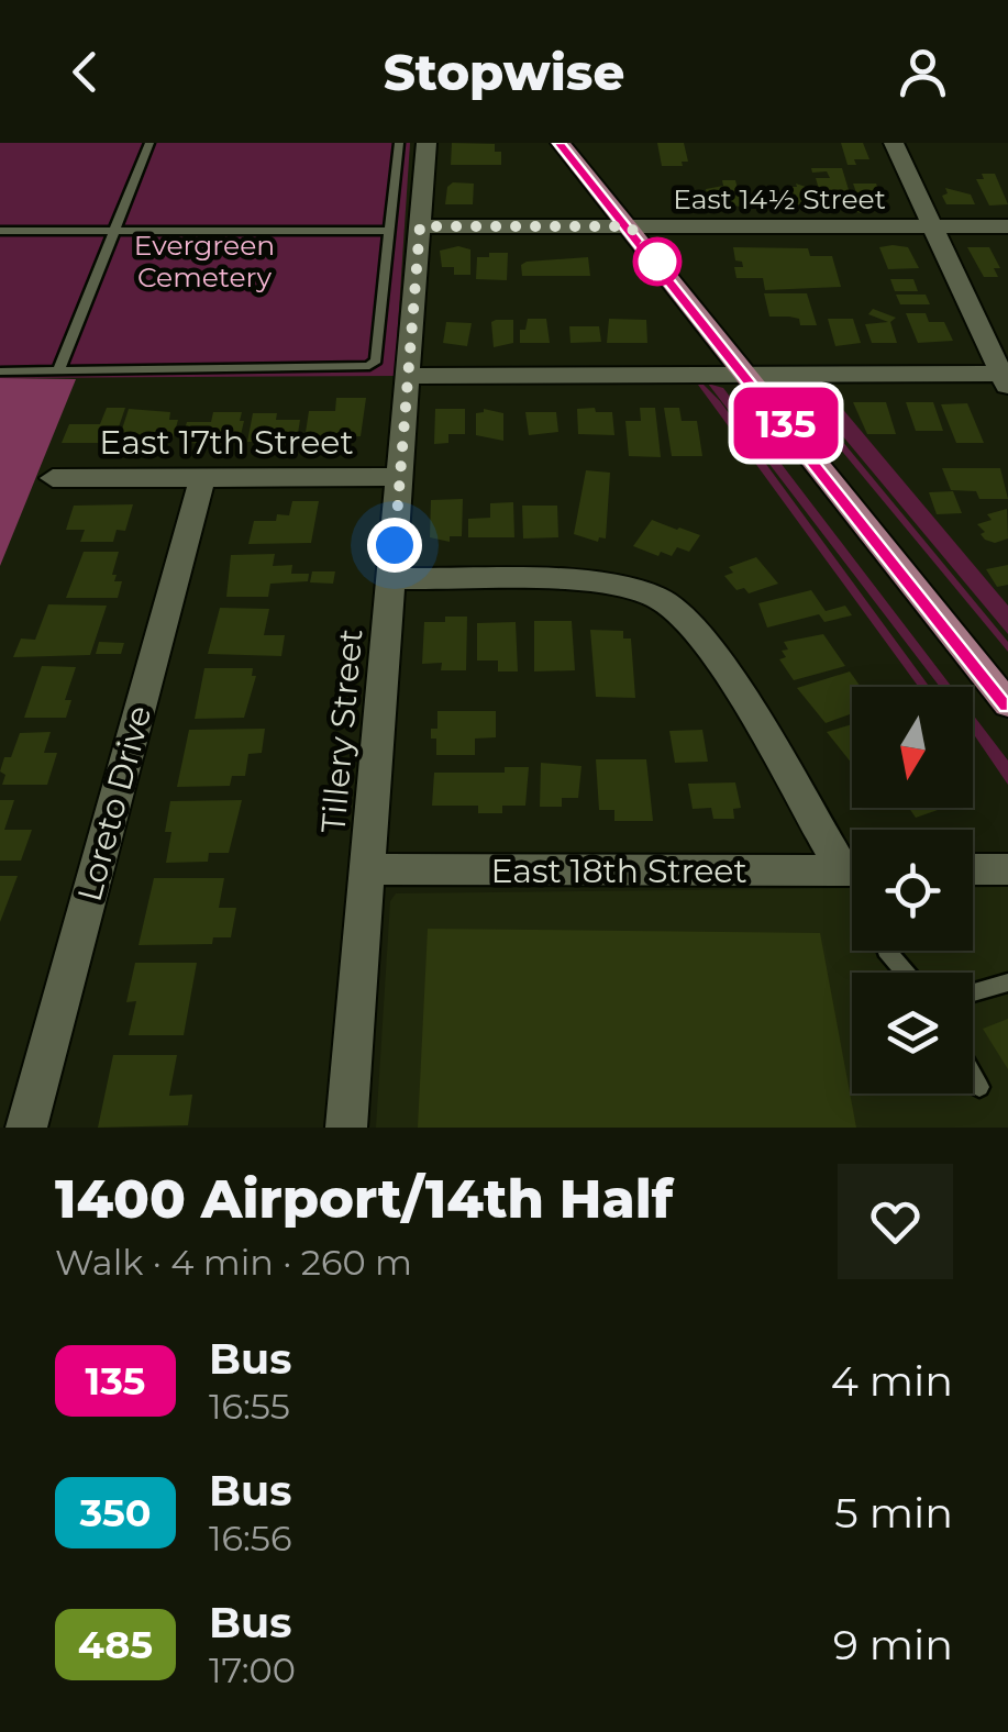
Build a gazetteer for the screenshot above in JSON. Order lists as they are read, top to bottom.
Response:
{
  "streets": {
    "street": [
      "East 14½ Street",
      "East 17th Street",
      "Tillery Street",
      "Loreto Drive",
      "East 18th Street"
    ]
  },
  "crossings": [
    ["East 14½ Street", "Tillery Street"],
    ["East 17th Street", "Tillery Street"],
    ["East 17th Street", "Loreto Drive"],
    ["Tillery Street", "East 18th Street"]
  ],
  "parks": ["Evergreen Cemetery"],
  "lines": ["bus line 135"],
  "north": "bottom",
  "page": {
    "header": "Stopwise",
    "on_map": "135",
    "heading": ["1400 Airport/14th Half", "Walk · 4 min · 260 m"],
    "list": [
      {
        "mark": "135",
        "name": "Bus",
        "note": "16:55",
        "value": "4 min"
      },
      {
        "mark": "350",
        "name": "Bus",
        "note": "16:56",
        "value": "5 min"
      },
      {
        "mark": "485",
        "name": "Bus",
        "note": "17:00",
        "value": "9 min"
      }
    ]
  }
}
